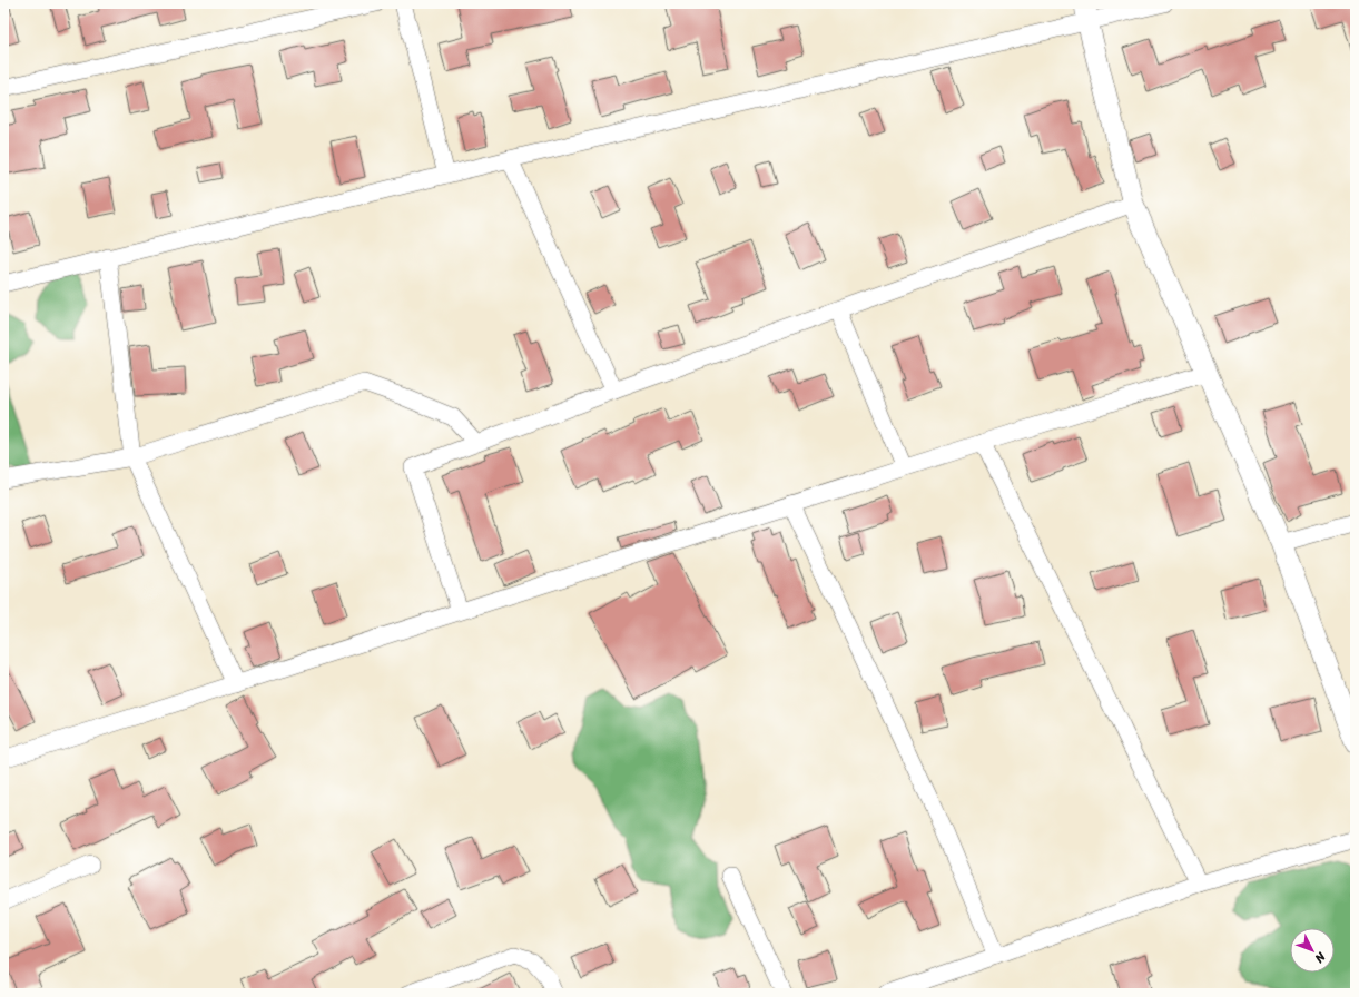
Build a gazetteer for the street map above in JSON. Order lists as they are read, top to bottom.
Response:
{
  "north": "bottom right"
}
